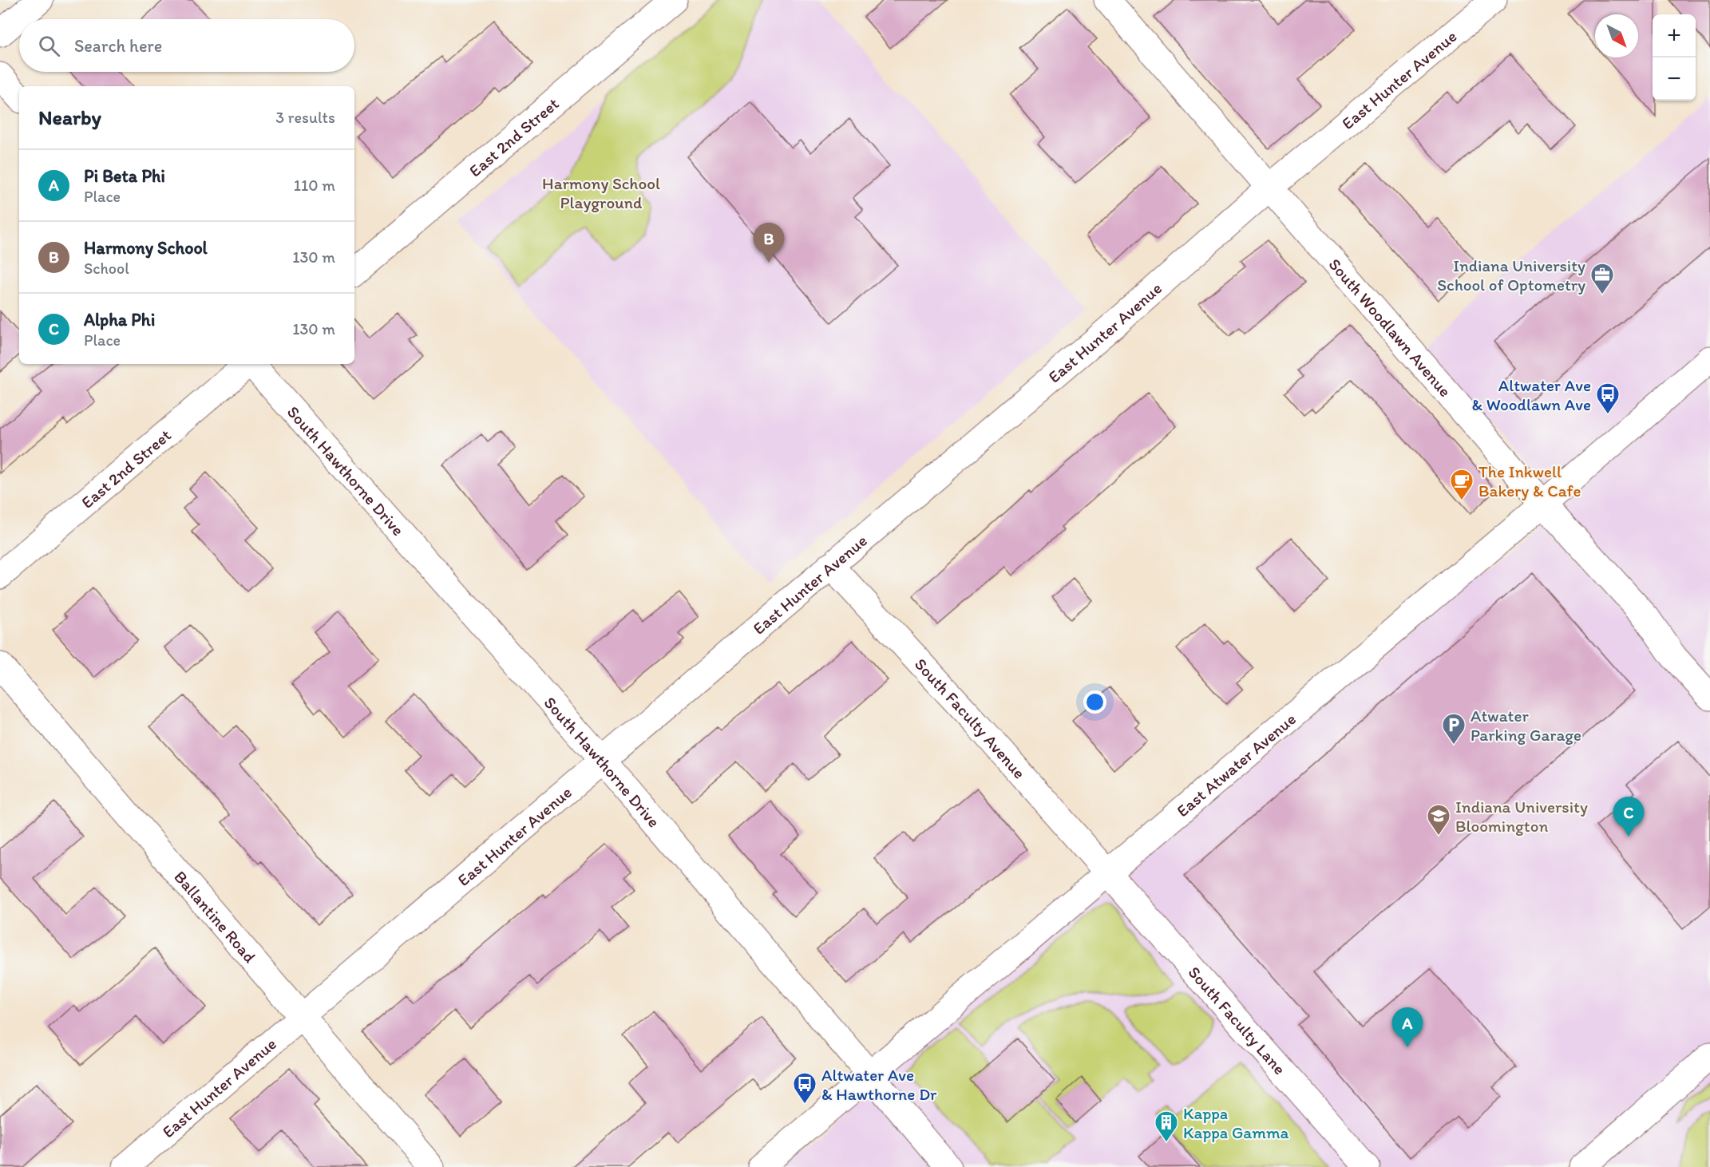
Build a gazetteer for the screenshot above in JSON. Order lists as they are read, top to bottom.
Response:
{
  "streets": {
    "street": [
      "East Hunter Avenue",
      "East 2nd Street",
      "South Woodlawn Avenue",
      "South Hawthorne Drive",
      "South Faculty Avenue",
      "East Atwater Avenue",
      "Ballantine Road",
      "South Faculty Lane"
    ]
  },
  "crossings": [
    ["East Hunter Avenue", "South Woodlawn Avenue"],
    ["East Hunter Avenue", "South Hawthorne Drive"],
    ["East Hunter Avenue", "South Faculty Avenue"],
    ["East Hunter Avenue", "Ballantine Road"],
    ["South Woodlawn Avenue", "East Atwater Avenue"],
    ["South Hawthorne Drive", "East Atwater Avenue"],
    ["South Faculty Avenue", "East Atwater Avenue"],
    ["South Faculty Avenue", "South Faculty Lane"],
    ["East Atwater Avenue", "South Faculty Lane"]
  ],
  "parks": ["Harmony School Playground"],
  "places": {
    "office": ["Indiana University School of Optometry"],
    "bus stop": ["Altwater Ave & Woodlawn Ave", "Altwater Ave & Hawthorne Dr"],
    "cafe": ["The Inkwell Bakery & Cafe"],
    "parking": ["Atwater Parking Garage"],
    "school or university": ["Indiana University Bloomington"],
    "building": ["Kappa Kappa Gamma"]
  },
  "north": "bottom right",
  "page": {
    "map_buttons": ["+", "−"],
    "search": "Search here",
    "heading": ["Nearby", "3 results"],
    "list": [
      {
        "mark": "A",
        "name": "Pi Beta Phi",
        "note": "Place",
        "value": "110 m"
      },
      {
        "mark": "B",
        "name": "Harmony School",
        "note": "School",
        "value": "130 m"
      },
      {
        "mark": "C",
        "name": "Alpha Phi",
        "note": "Place",
        "value": "130 m"
      }
    ],
    "pins": ["B", "C", "A"]
  }
}
